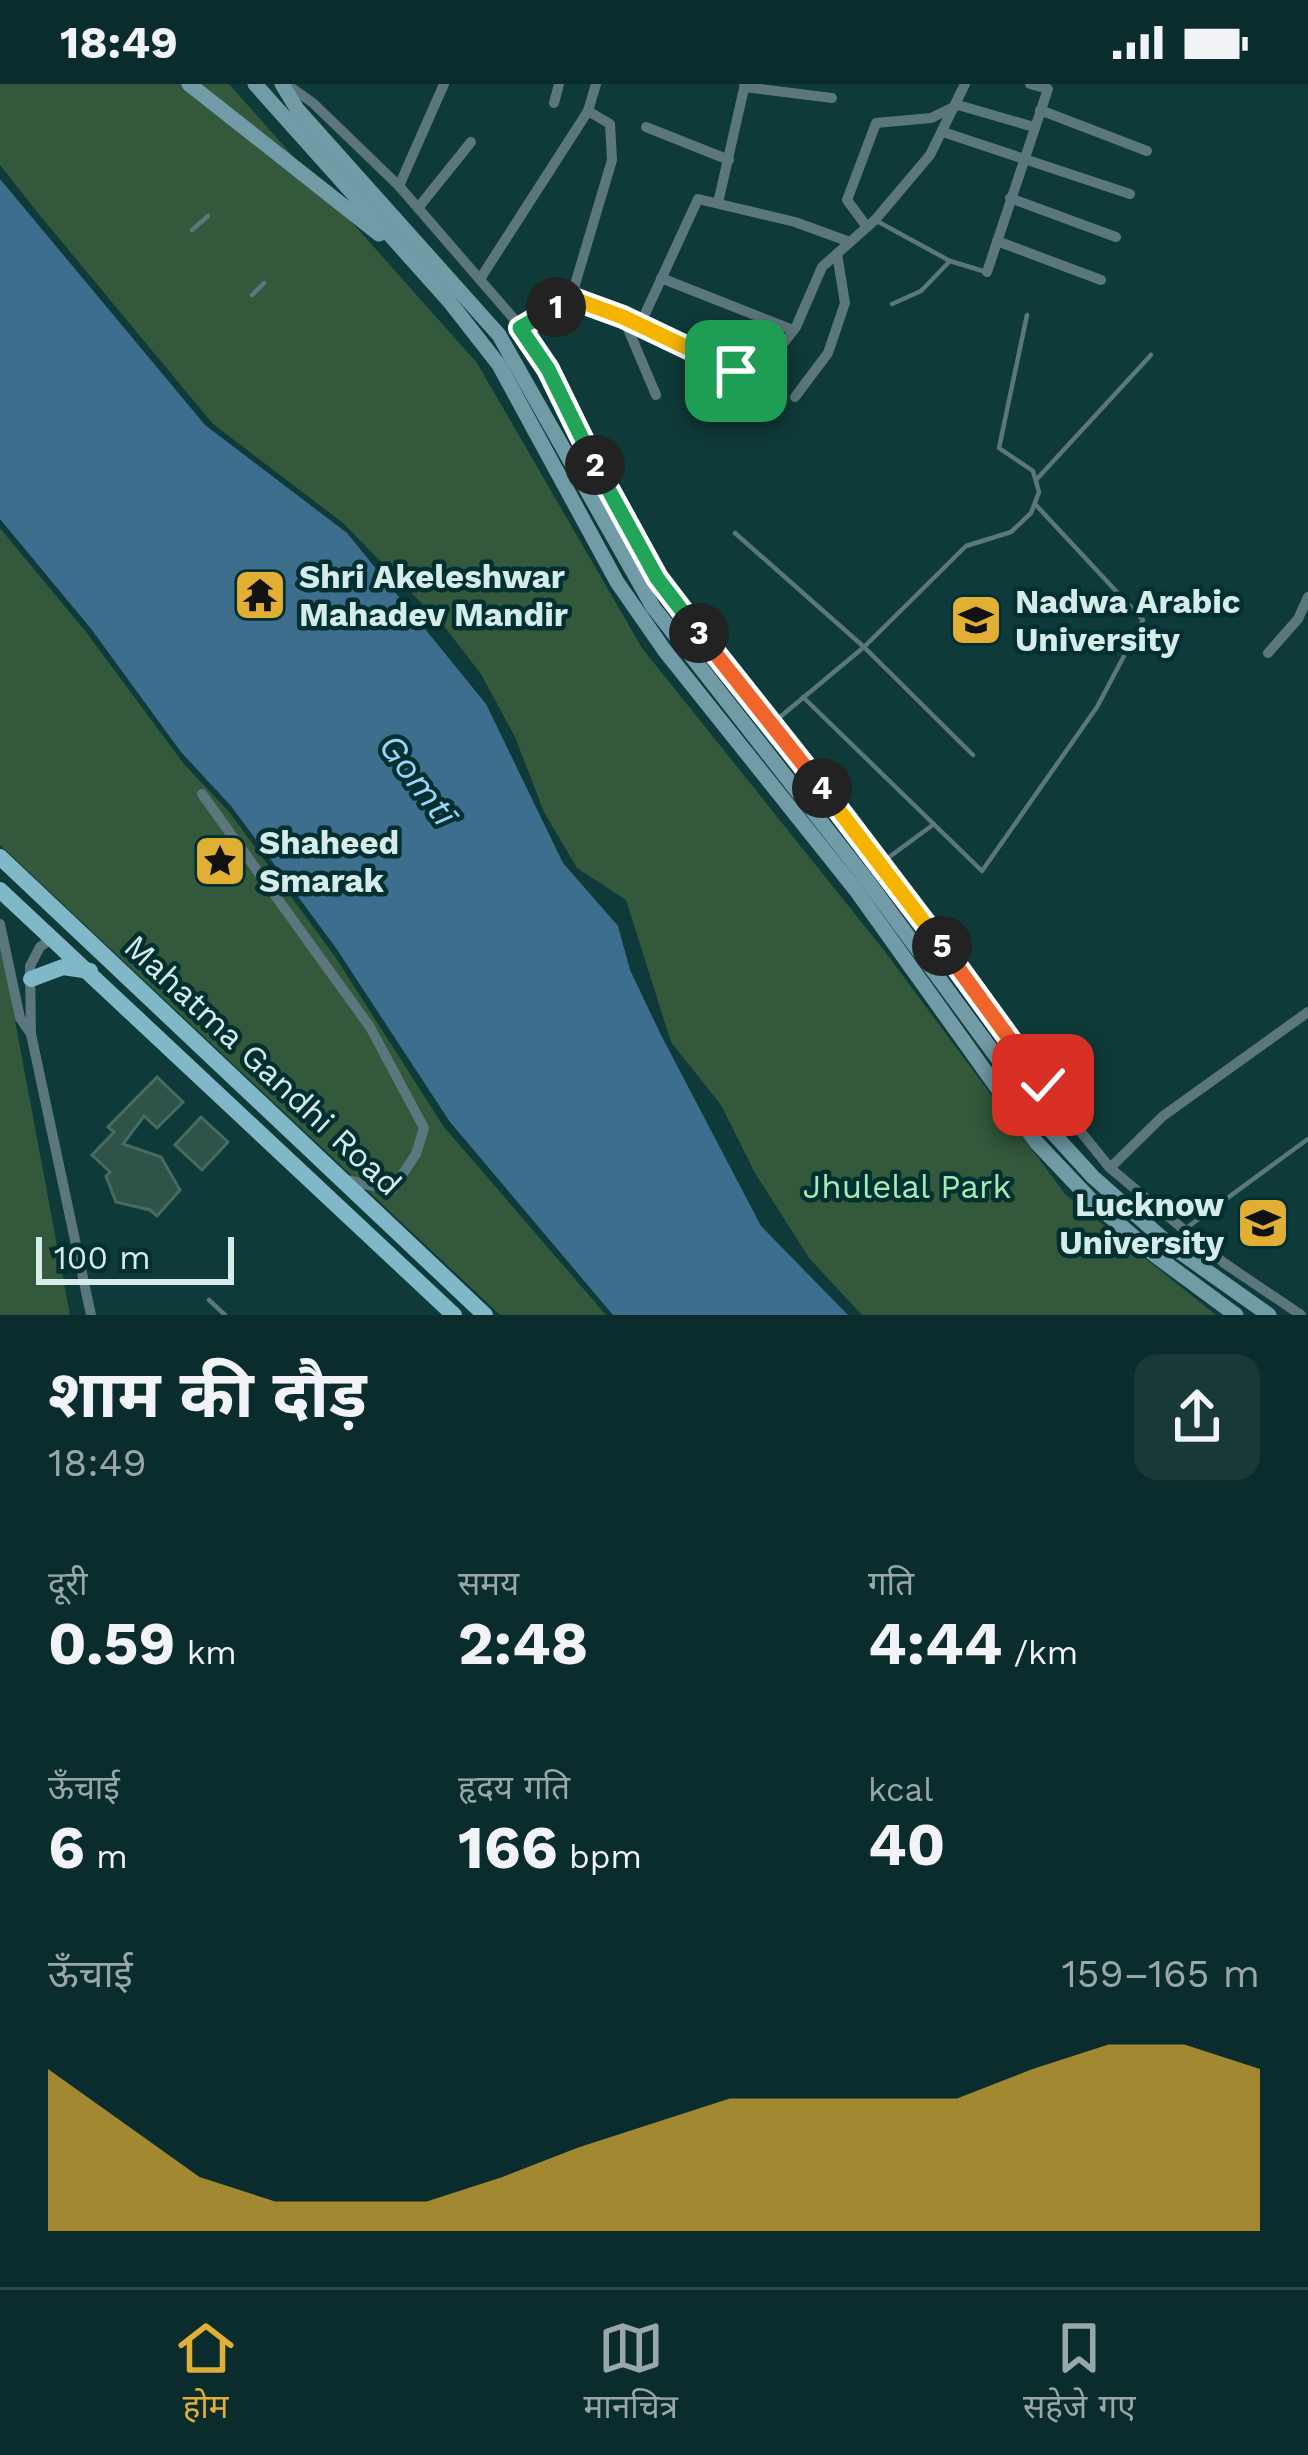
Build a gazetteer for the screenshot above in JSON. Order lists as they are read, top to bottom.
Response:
{
  "streets": {
    "main road": ["Mahatma Gandhi Road"]
  },
  "water": ["Gomtī"],
  "parks": ["Jhulelal Park"],
  "places": {
    "temple": ["Shri Akeleshwar Mahadev Mandir"],
    "school or university": ["Nadwa Arabic University", "Lucknow University"],
    "place": ["Shaheed Smarak"]
  },
  "scale_bar": "100 m",
  "page": {
    "status": "18:49",
    "pins": [
      "1",
      "2",
      "3",
      "4",
      "5"
    ],
    "scale": "100 m",
    "heading": ["शाम की दौड़", "18:49"],
    "stats": [
      ["दूरी", "0.59 km"],
      ["समय", "2:48"],
      ["गति", "4:44 /km"],
      ["ऊँचाई", "6 m"],
      ["हृदय गति", "166 bpm"],
      ["kcal", "40"]
    ],
    "chart": ["ऊँचाई", "159–165 m"],
    "tabs": ["होम", "मानचित्र", "सहेजे गए"]
  }
}
